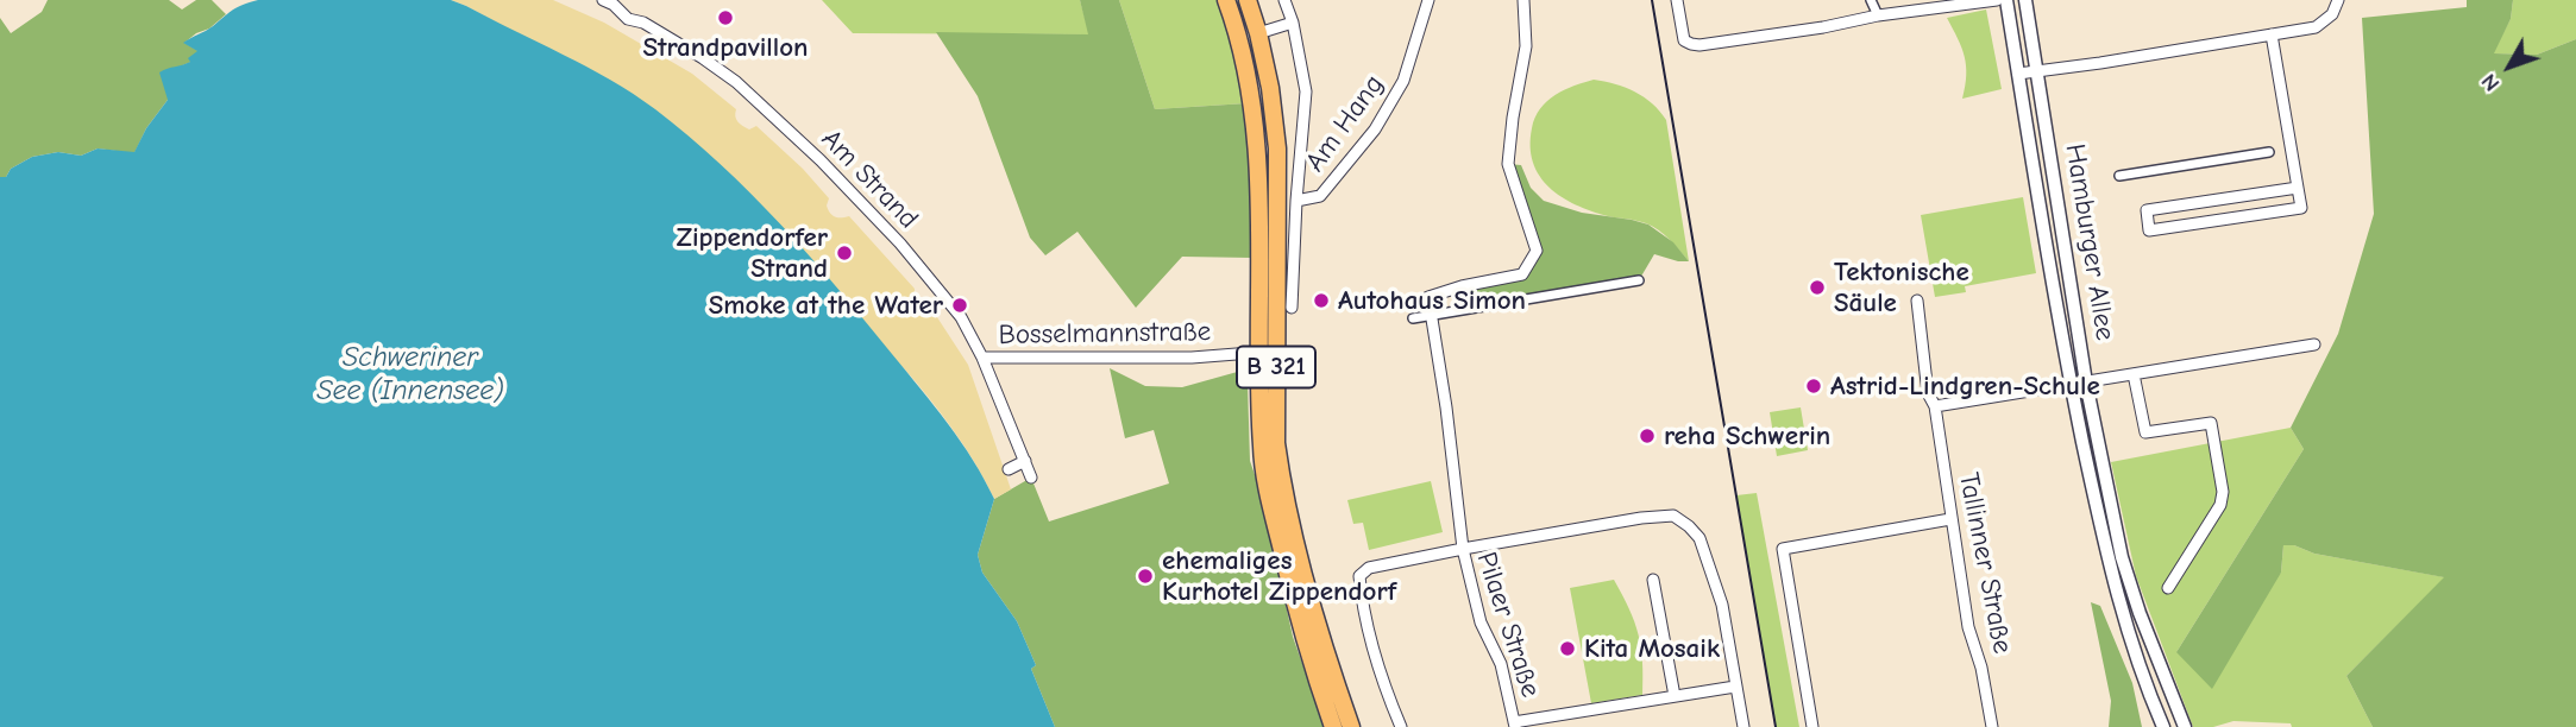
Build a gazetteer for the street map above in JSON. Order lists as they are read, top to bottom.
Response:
{
  "streets": {
    "main road": ["B 321"],
    "street": [
      "Am Hang",
      "Am Strand",
      "Hamburger Allee",
      "Bosselmannstraße",
      "Tallinner Straße",
      "Pilaer Straße"
    ]
  },
  "crossings": [
    ["Am Strand", "Bosselmannstraße"],
    ["Bosselmannstraße", "B 321"]
  ],
  "water": ["Schweriner See (Innensee)"],
  "places": [
    "Strandpavillon",
    "Zippendorfer Strand",
    "Tektonische Säule",
    "Autohaus Simon",
    "Smoke at the Water",
    "Astrid-Lindgren-Schule",
    "reha Schwerin",
    "ehemaliges Kurhotel Zippendorf",
    "Kita Mosaik"
  ],
  "north": "bottom left"
}
